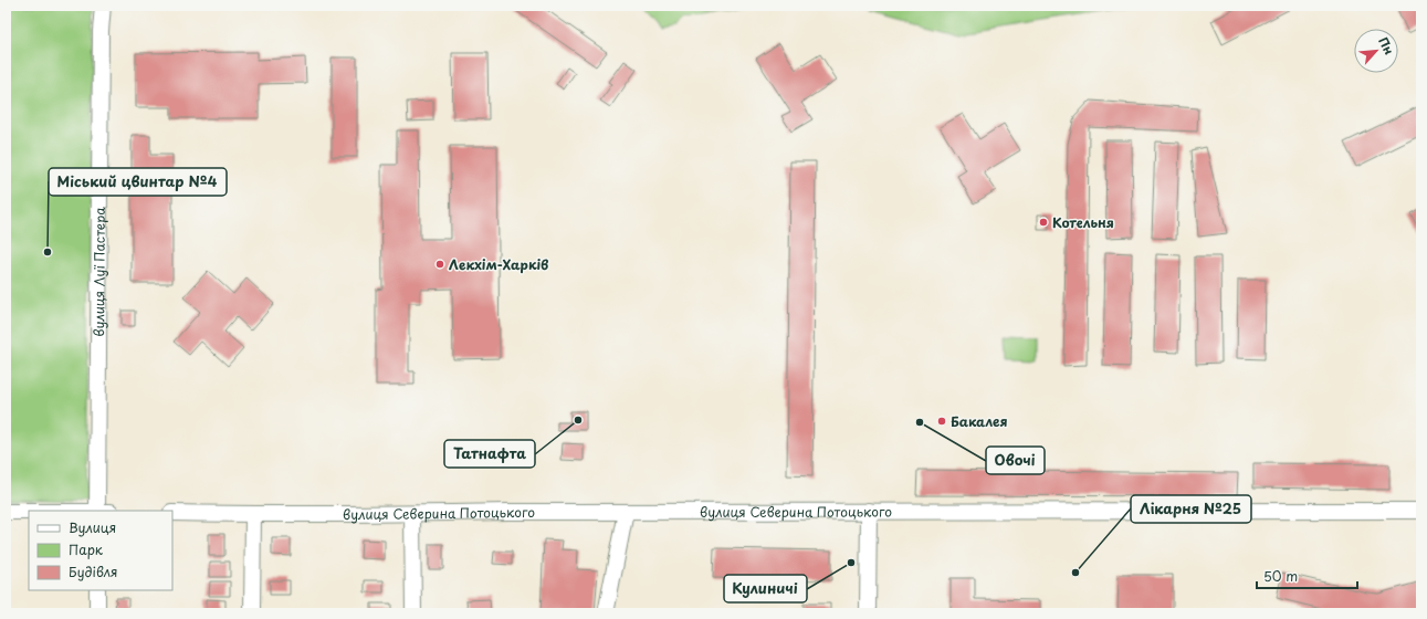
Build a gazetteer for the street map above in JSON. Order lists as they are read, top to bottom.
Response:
{
  "streets": {
    "street": ["вулиця Луї Пастера", "вулиця Северина Потоцького"]
  },
  "places": [
    "Котельня",
    "Міський цвинтар №4",
    "Лекхім-Харків",
    "Татнафта",
    "Бакалея",
    "Овочі",
    "Кулиничі",
    "Лікарня №25"
  ],
  "legend": ["Вулиця", "Парк", "Будівля"],
  "scale_bar": "50 m",
  "north": "top right"
}
